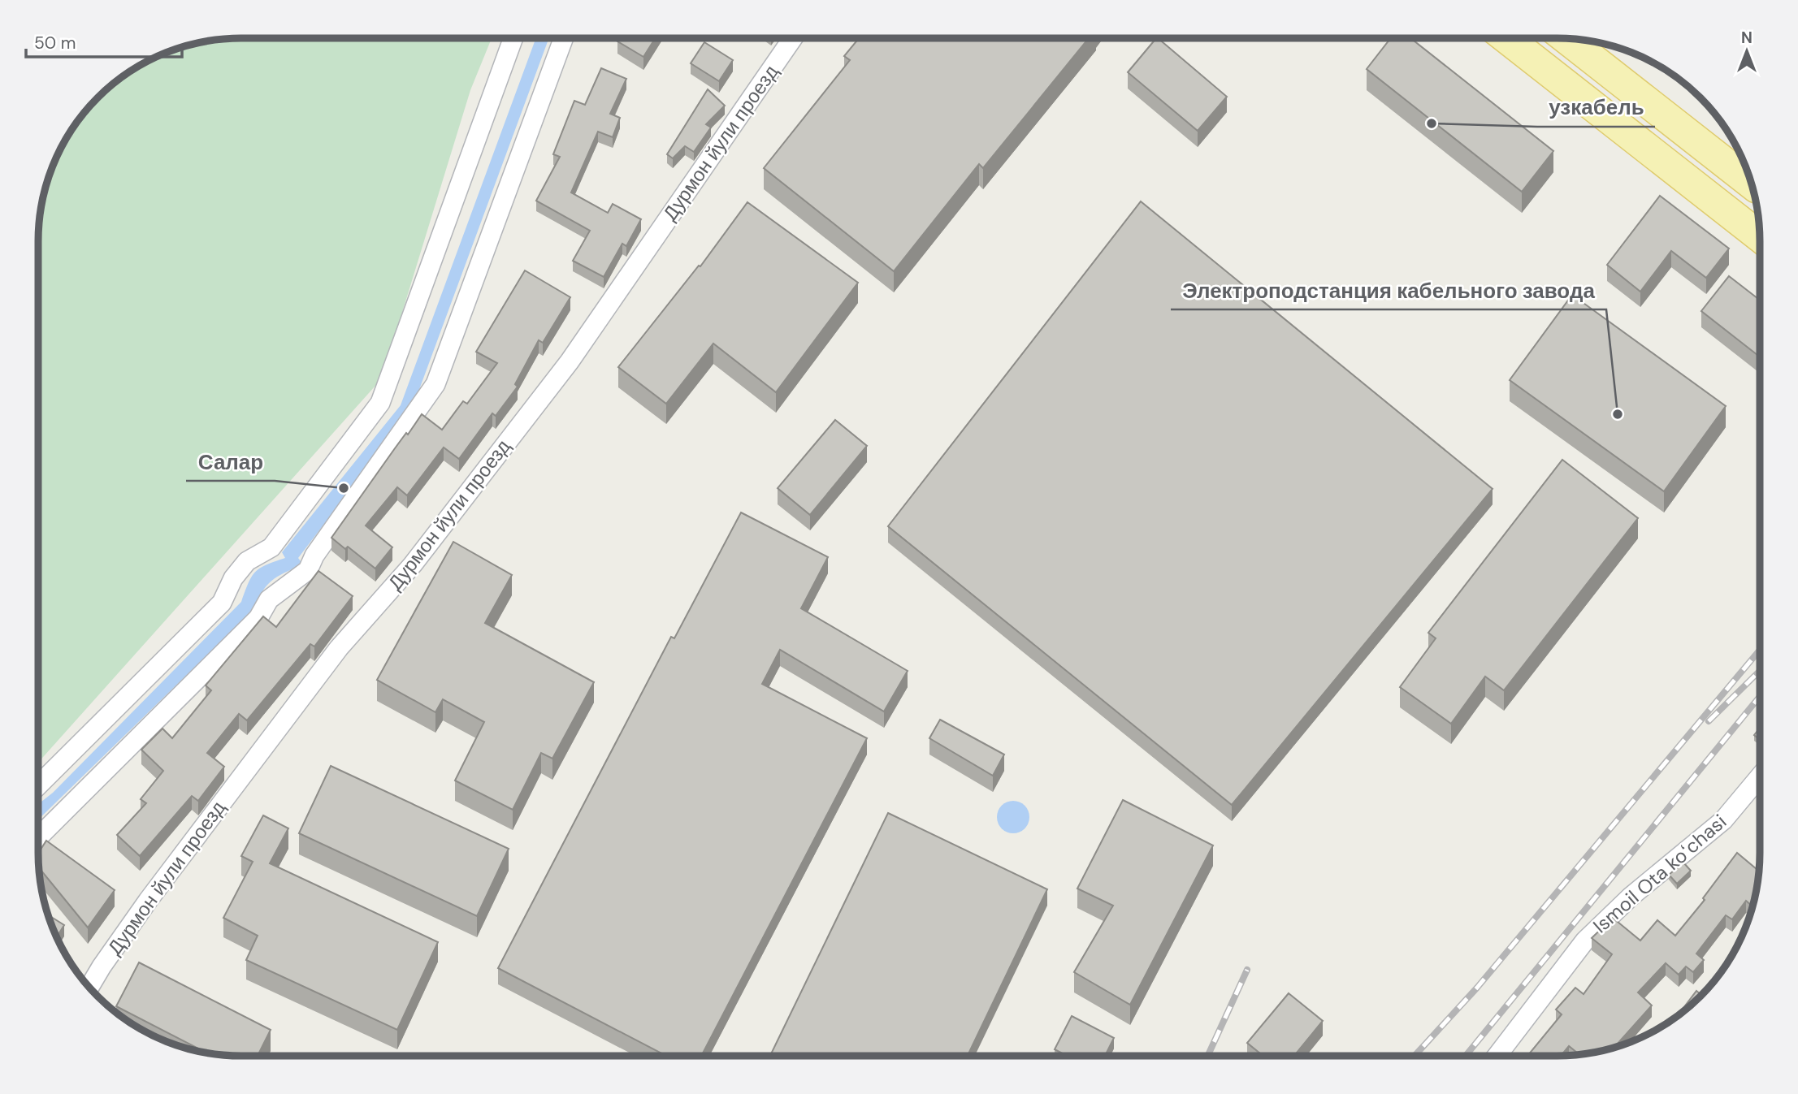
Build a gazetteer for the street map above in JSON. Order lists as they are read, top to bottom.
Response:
{
  "streets": {
    "street": ["Дурмон йули проезд", "Ismoil Ota koʻchasi"]
  },
  "places": ["узкабель", "Электроподстанция кабельного завода", "Салар"],
  "scale_bar": "50 m",
  "north": "top"
}
